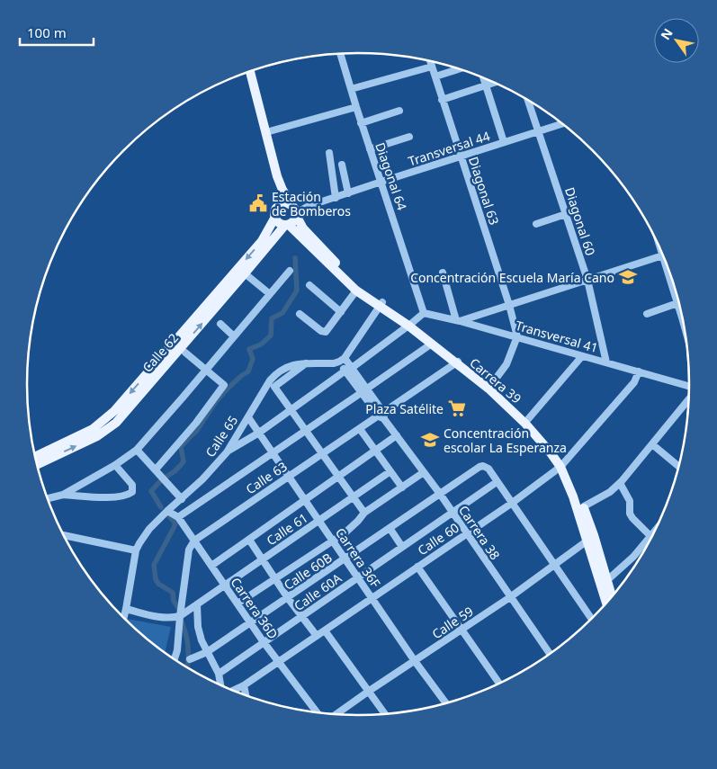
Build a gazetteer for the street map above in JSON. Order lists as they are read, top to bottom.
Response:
{
  "streets": {
    "main road": ["Calle 62", "Carrera 39"],
    "street": [
      "Transversal 44",
      "Diagonal 64",
      "Diagonal 63",
      "Diagonal 60",
      "Transversal 41",
      "Calle 65",
      "Calle 63",
      "Calle 61",
      "Carrera 38",
      "Calle 60",
      "Carrera 36F",
      "Calle 60B",
      "Calle 60A",
      "Carrera 36D",
      "Calle 59"
    ]
  },
  "crossings": [
    ["Transversal 44", "Diagonal 64"],
    ["Transversal 44", "Diagonal 63"],
    ["Transversal 44", "Diagonal 60"],
    ["Transversal 44", "Calle 62"],
    ["Transversal 44", "Carrera 39"],
    ["Diagonal 64", "Transversal 41"],
    ["Diagonal 63", "Transversal 41"],
    ["Diagonal 60", "Transversal 41"],
    ["Transversal 41", "Calle 60"],
    ["Calle 62", "Carrera 39"],
    ["Carrera 39", "Calle 63"],
    ["Carrera 39", "Calle 60"],
    ["Carrera 39", "Calle 59"],
    ["Calle 65", "Carrera 38"],
    ["Calle 65", "Carrera 36F"],
    ["Calle 65", "Carrera 36D"],
    ["Calle 63", "Carrera 38"],
    ["Calle 63", "Carrera 36F"],
    ["Calle 63", "Carrera 36D"],
    ["Calle 61", "Carrera 36F"],
    ["Calle 61", "Carrera 36D"],
    ["Carrera 38", "Calle 60"],
    ["Carrera 38", "Calle 60B"],
    ["Carrera 38", "Calle 60A"],
    ["Carrera 38", "Calle 59"],
    ["Calle 60", "Carrera 36F"],
    ["Calle 60", "Carrera 36D"],
    ["Carrera 36F", "Calle 60B"],
    ["Carrera 36F", "Calle 60A"],
    ["Carrera 36F", "Calle 59"],
    ["Calle 60B", "Calle 60A"],
    ["Calle 60B", "Carrera 36D"],
    ["Calle 60A", "Carrera 36D"]
  ],
  "places": {
    "public building": ["Estación de Bomberos"],
    "school or university": ["Concentración Escuela María Cano", "Concentración escolar La Esperanza"],
    "supermarket": ["Plaza Satélite"]
  },
  "scale_bar": "100 m",
  "north": "top left"
}
